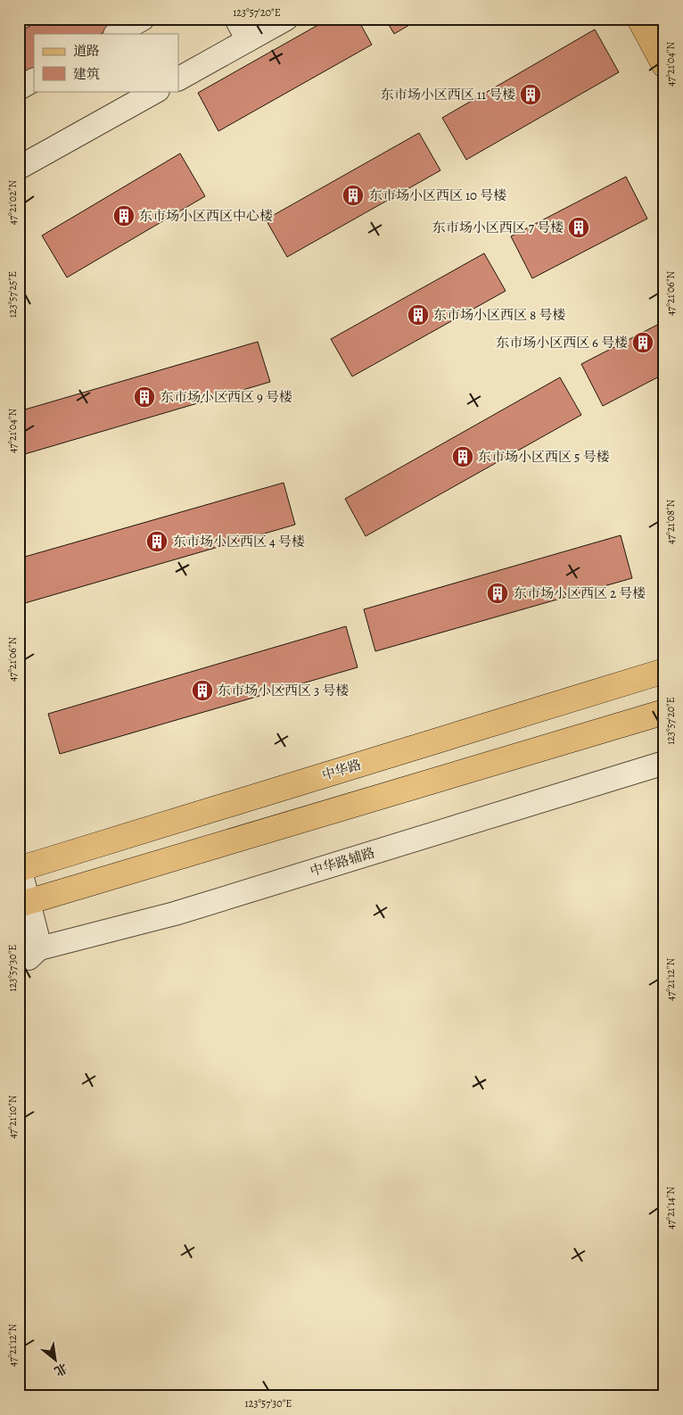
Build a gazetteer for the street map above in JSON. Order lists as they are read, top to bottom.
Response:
{
  "streets": {
    "main road": ["中华路"],
    "street": ["中华路辅路"]
  },
  "places": {
    "building": [
      "东市场小区西区 11 号楼",
      "东市场小区西区 10 号楼",
      "东市场小区西区中心楼",
      "东市场小区西区 7 号楼",
      "东市场小区西区 8 号楼",
      "东市场小区西区 6 号楼",
      "东市场小区西区 9 号楼",
      "东市场小区西区 5 号楼",
      "东市场小区西区 4 号楼",
      "东市场小区西区 2 号楼",
      "东市场小区西区 3 号楼"
    ]
  },
  "legend": ["道路", "建筑"],
  "north": "bottom right",
  "coordinates": [
    "123°57'20\"E",
    "47°21'04\"N",
    "47°21'02\"N",
    "47°21'06\"N",
    "123°57'25\"E",
    "47°21'08\"N",
    "123°57'30\"E",
    "47°21'12\"N",
    "47°21'10\"N",
    "47°21'14\"N"
  ]
}
